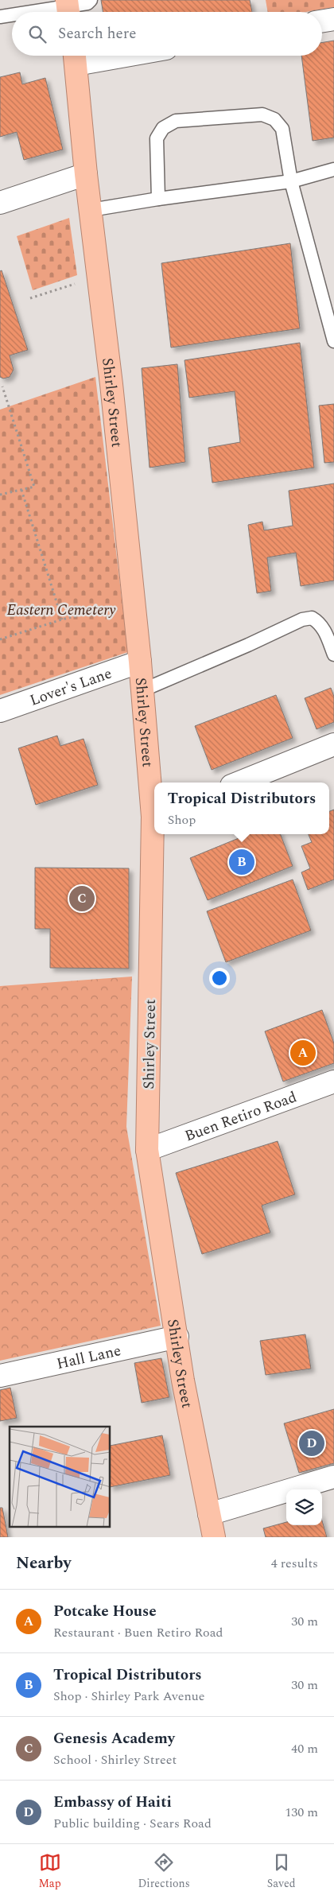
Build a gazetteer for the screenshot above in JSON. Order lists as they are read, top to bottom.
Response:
{
  "streets": {
    "highway": ["Shirley Street"],
    "street": ["Lover's Lane", "Buen Retiro Road", "Hall Lane"]
  },
  "crossings": [
    ["Shirley Street", "Lover's Lane"],
    ["Shirley Street", "Buen Retiro Road"],
    ["Shirley Street", "Hall Lane"]
  ],
  "parks": ["Eastern Cemetery"],
  "page": {
    "search": "Search here",
    "popup": ["Tropical Distributors", "Shop"],
    "pins": [
      "B",
      "C",
      "A",
      "D"
    ],
    "heading": ["Nearby", "4 results"],
    "list": [
      {
        "mark": "A",
        "name": "Potcake House",
        "note": "Restaurant · Buen Retiro Road",
        "value": "30 m"
      },
      {
        "mark": "B",
        "name": "Tropical Distributors",
        "note": "Shop · Shirley Park Avenue",
        "value": "30 m"
      },
      {
        "mark": "C",
        "name": "Genesis Academy",
        "note": "School · Shirley Street",
        "value": "40 m"
      },
      {
        "mark": "D",
        "name": "Embassy of Haiti",
        "note": "Public building · Sears Road",
        "value": "130 m"
      }
    ],
    "nav": ["Map", "Directions", "Saved"]
  }
}
